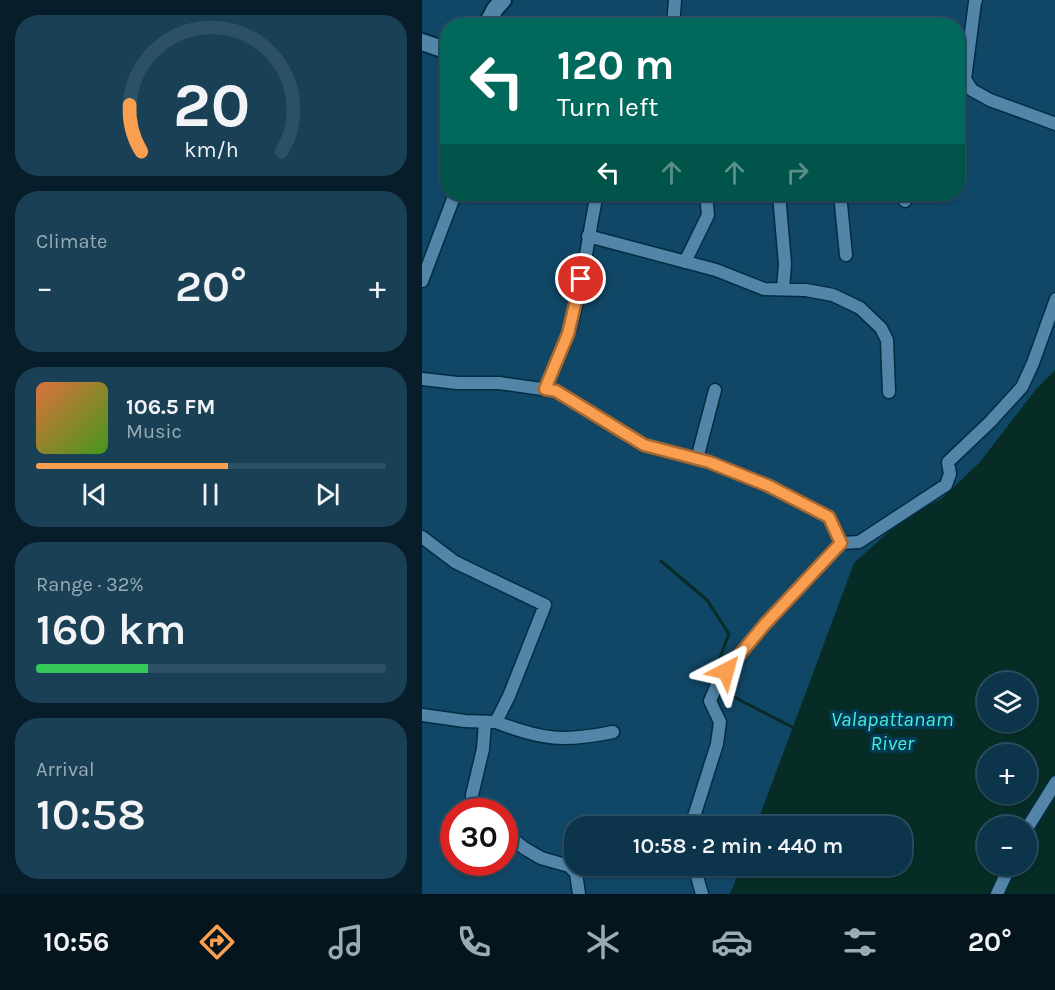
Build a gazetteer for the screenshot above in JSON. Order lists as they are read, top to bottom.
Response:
{
  "water": ["Valapattanam River"],
  "page": {
    "turn": ["120 m", "Turn left"],
    "tile": [
      "Climate",
      ["Range · 32%", "160 km"],
      ["Arrival", "10:58"]
    ],
    "heat": ["−", "20°", "+"],
    "song": ["106.5 FM", "Music"],
    "map_buttons": ["+", "−"],
    "limit": "30",
    "trip": "10:58 · 2 min · 440 m",
    "tabs": ["10:56", "20°"],
    "gauge": ["20", "km/h"]
  }
}
